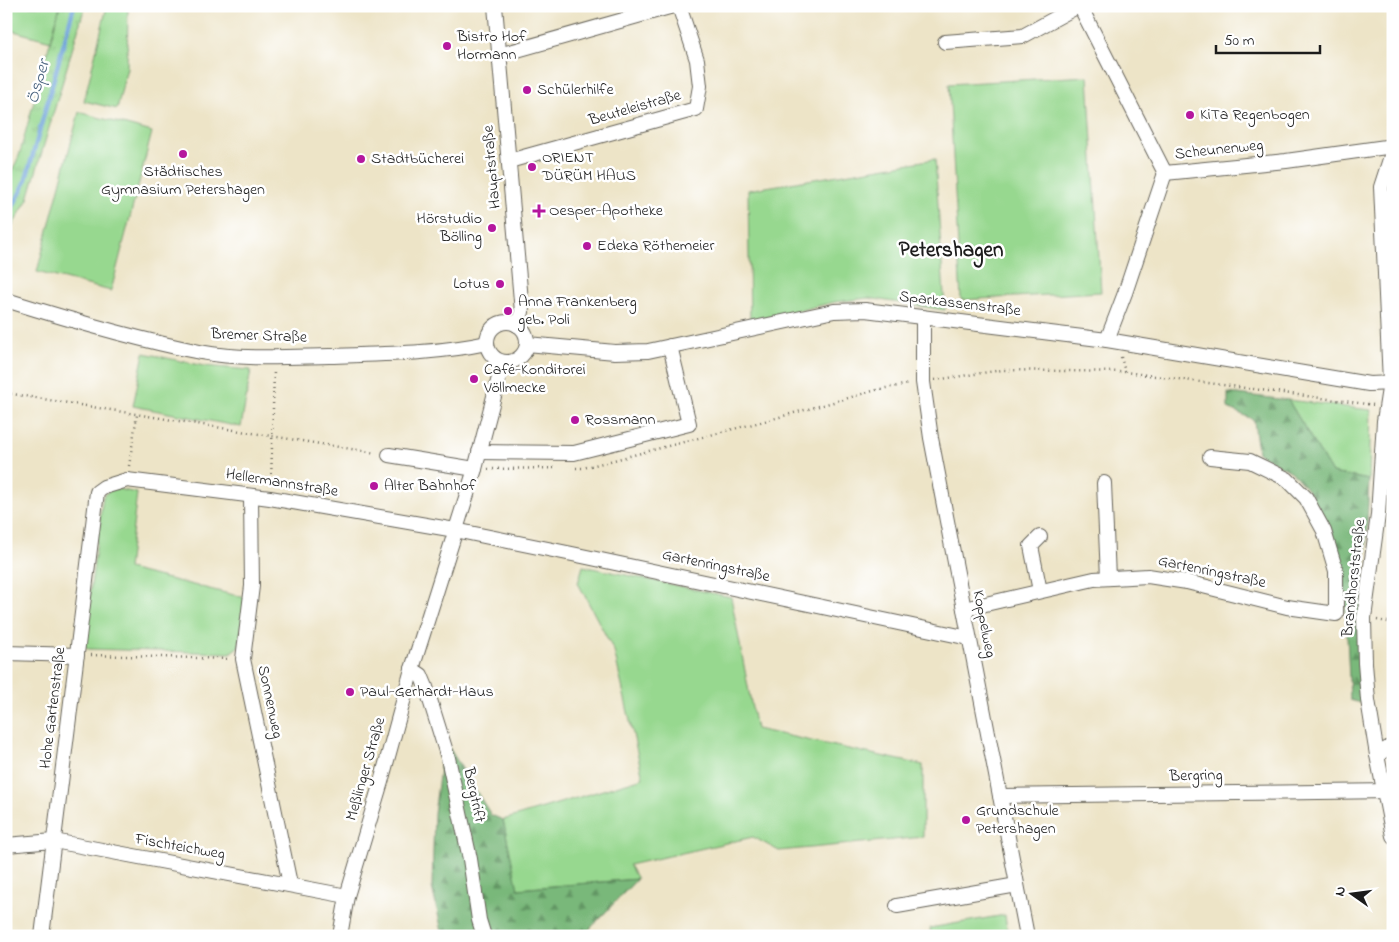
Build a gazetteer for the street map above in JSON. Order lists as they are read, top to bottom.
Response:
{
  "streets": {
    "street": [
      "Beuteleistraße",
      "Scheunenweg",
      "Hauptstraße",
      "Sparkassenstraße",
      "Bremer Straße",
      "Hellermannstraße",
      "Gartenringstraße",
      "Brandhorststraße",
      "Koppelweg",
      "Sonnenweg",
      "Hohe Gartenstraße",
      "Meßlinger Straße",
      "Bergring",
      "Bergtrift",
      "Fischteichweg"
    ]
  },
  "crossings": [
    ["Beuteleistraße", "Hauptstraße"],
    ["Scheunenweg", "Sparkassenstraße"],
    ["Scheunenweg", "Brandhorststraße"],
    ["Hauptstraße", "Sparkassenstraße"],
    ["Hauptstraße", "Bremer Straße"],
    ["Sparkassenstraße", "Bremer Straße"],
    ["Sparkassenstraße", "Brandhorststraße"],
    ["Sparkassenstraße", "Koppelweg"],
    ["Hellermannstraße", "Gartenringstraße"],
    ["Hellermannstraße", "Sonnenweg"],
    ["Hellermannstraße", "Hohe Gartenstraße"],
    ["Hellermannstraße", "Meßlinger Straße"],
    ["Gartenringstraße", "Koppelweg"],
    ["Gartenringstraße", "Meßlinger Straße"],
    ["Brandhorststraße", "Bergring"],
    ["Koppelweg", "Bergring"],
    ["Sonnenweg", "Fischteichweg"],
    ["Hohe Gartenstraße", "Fischteichweg"],
    ["Meßlinger Straße", "Bergtrift"],
    ["Meßlinger Straße", "Fischteichweg"]
  ],
  "districts": ["Petershagen"],
  "water": ["Ösper"],
  "places": {
    "other": [
      "Bistro Hof Hormann",
      "Schülerhilfe",
      "KiTa Regenbogen",
      "Städtisches Gymnasium Petershagen",
      "Stadtbücherei",
      "ORIENT DÜRÜM HAUS",
      "Hörstudio Bölling",
      "Edeka Röthemeier",
      "Lotus",
      "Anna Frankenberg geb. Poli",
      "Café-Konditorei Völlmecke",
      "Rossmann",
      "Alter Bahnhof",
      "Paul-Gerhardt-Haus",
      "Grundschule Petershagen"
    ],
    "health": ["Oesper-Apotheke"]
  },
  "scale_bar": "50 m",
  "north": "left"
}
